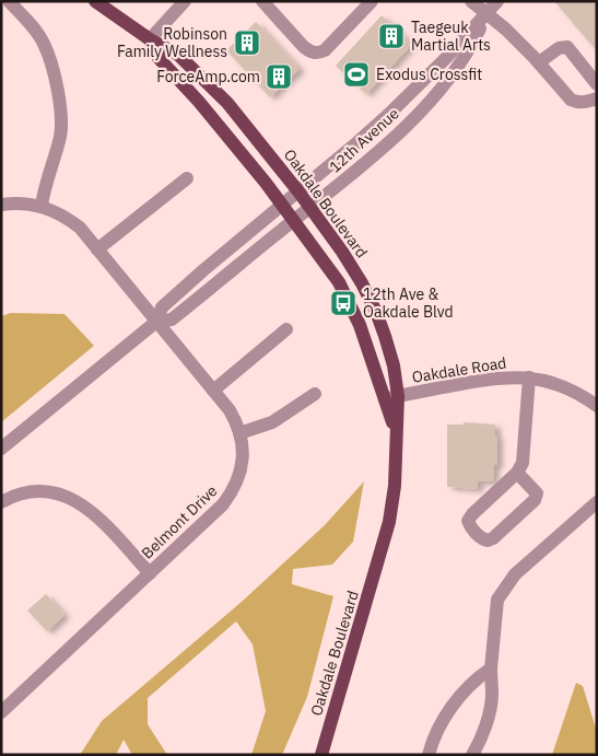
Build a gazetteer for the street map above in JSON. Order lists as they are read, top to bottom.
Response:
{
  "streets": {
    "main road": ["Oakdale Boulevard"],
    "street": ["12th Avenue", "Oakdale Road", "Belmont Drive"]
  },
  "crossings": [
    ["12th Avenue", "Oakdale Boulevard"],
    ["12th Avenue", "Belmont Drive"],
    ["Oakdale Boulevard", "Oakdale Road"]
  ],
  "places": {
    "building": ["Taegeuk Martial Arts", "Robinson Family Wellness", "ForceAmp.com"],
    "sports": ["Exodus Crossfit"],
    "bus stop": ["12th Ave & Oakdale Blvd"]
  }
}
